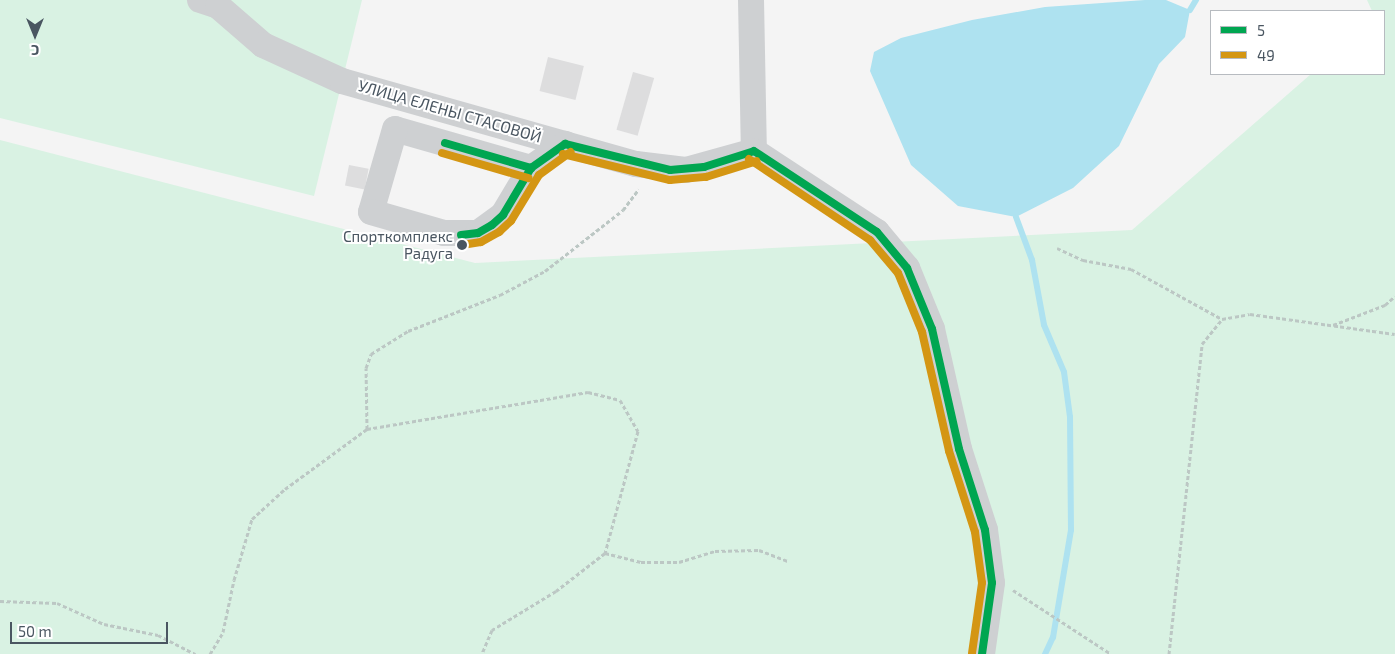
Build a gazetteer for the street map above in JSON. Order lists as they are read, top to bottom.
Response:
{
  "streets": {
    "lane": ["УЛИЦА ЕЛЕНЫ СТАСОВОЙ"]
  },
  "places": ["Спорткомплекс Радуга"],
  "lines": ["transit line 5", "transit line 49"],
  "legend": ["5", "49"],
  "scale_bar": "50 m",
  "north": "bottom"
}
